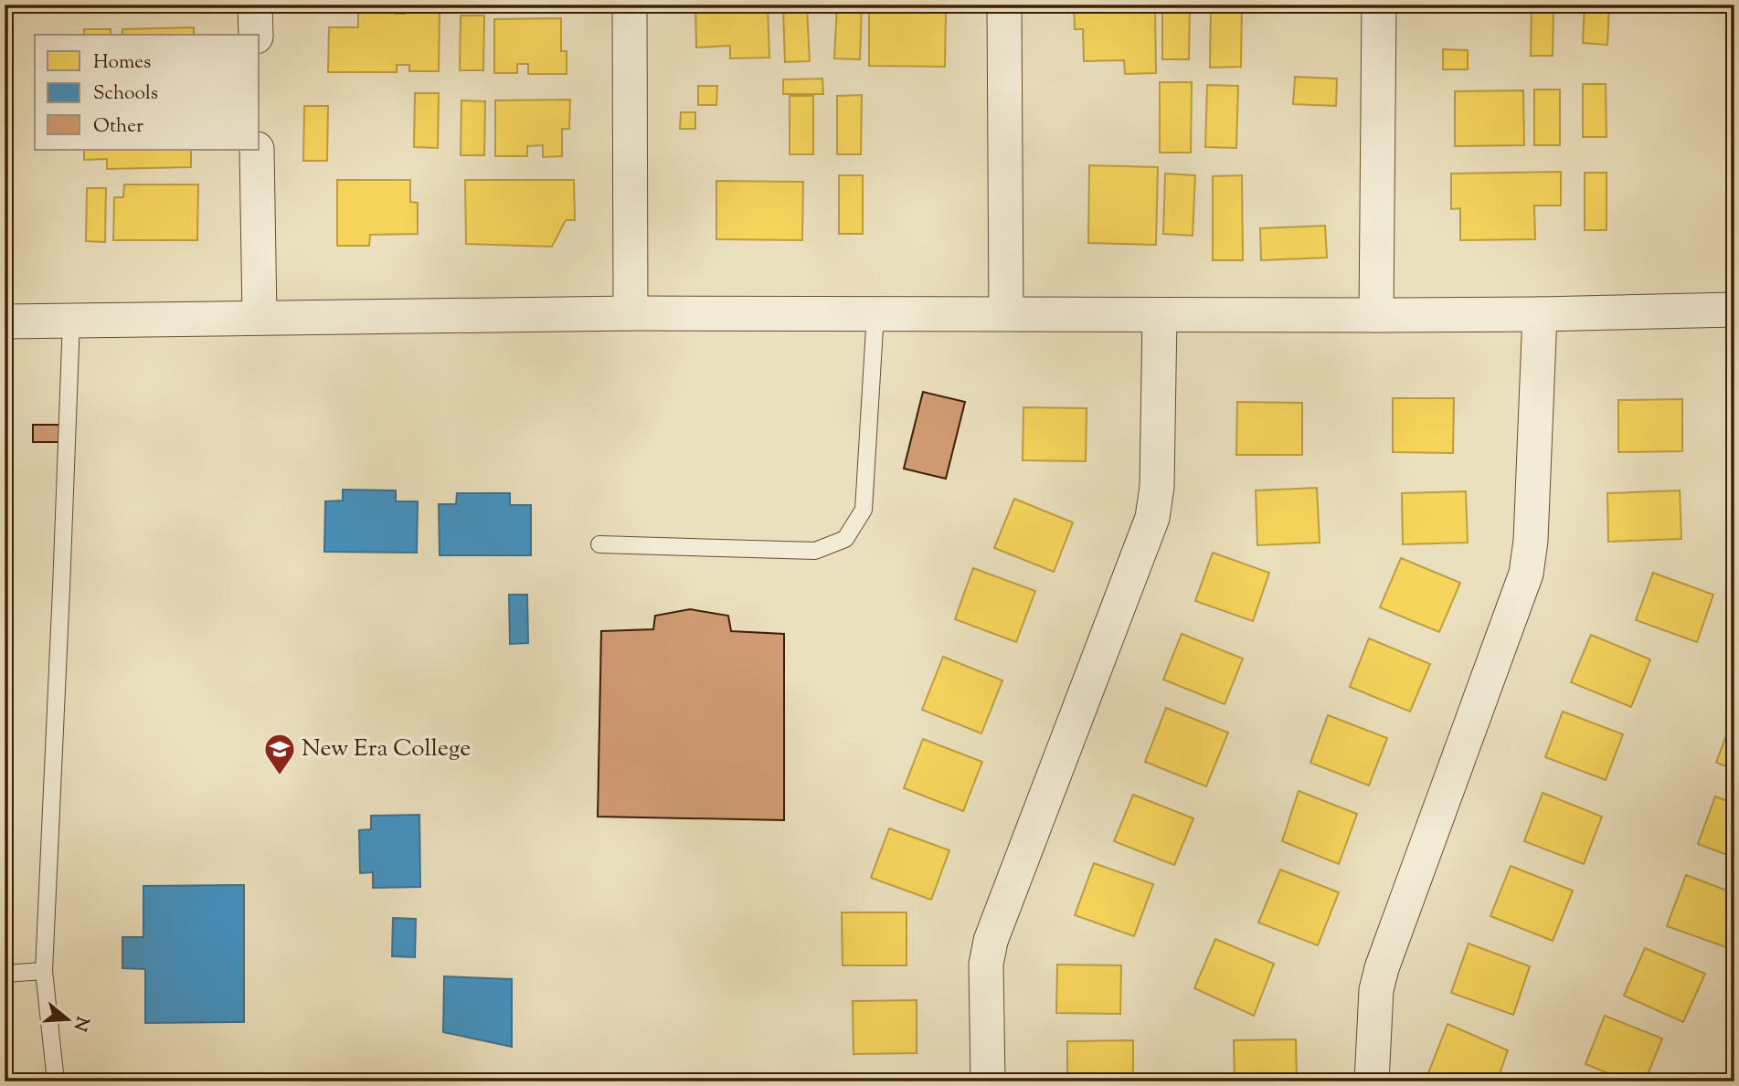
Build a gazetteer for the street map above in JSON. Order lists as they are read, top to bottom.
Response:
{
  "places": {
    "school or university": ["New Era College"]
  },
  "legend": ["Homes", "Schools", "Other"],
  "north": "right"
}
